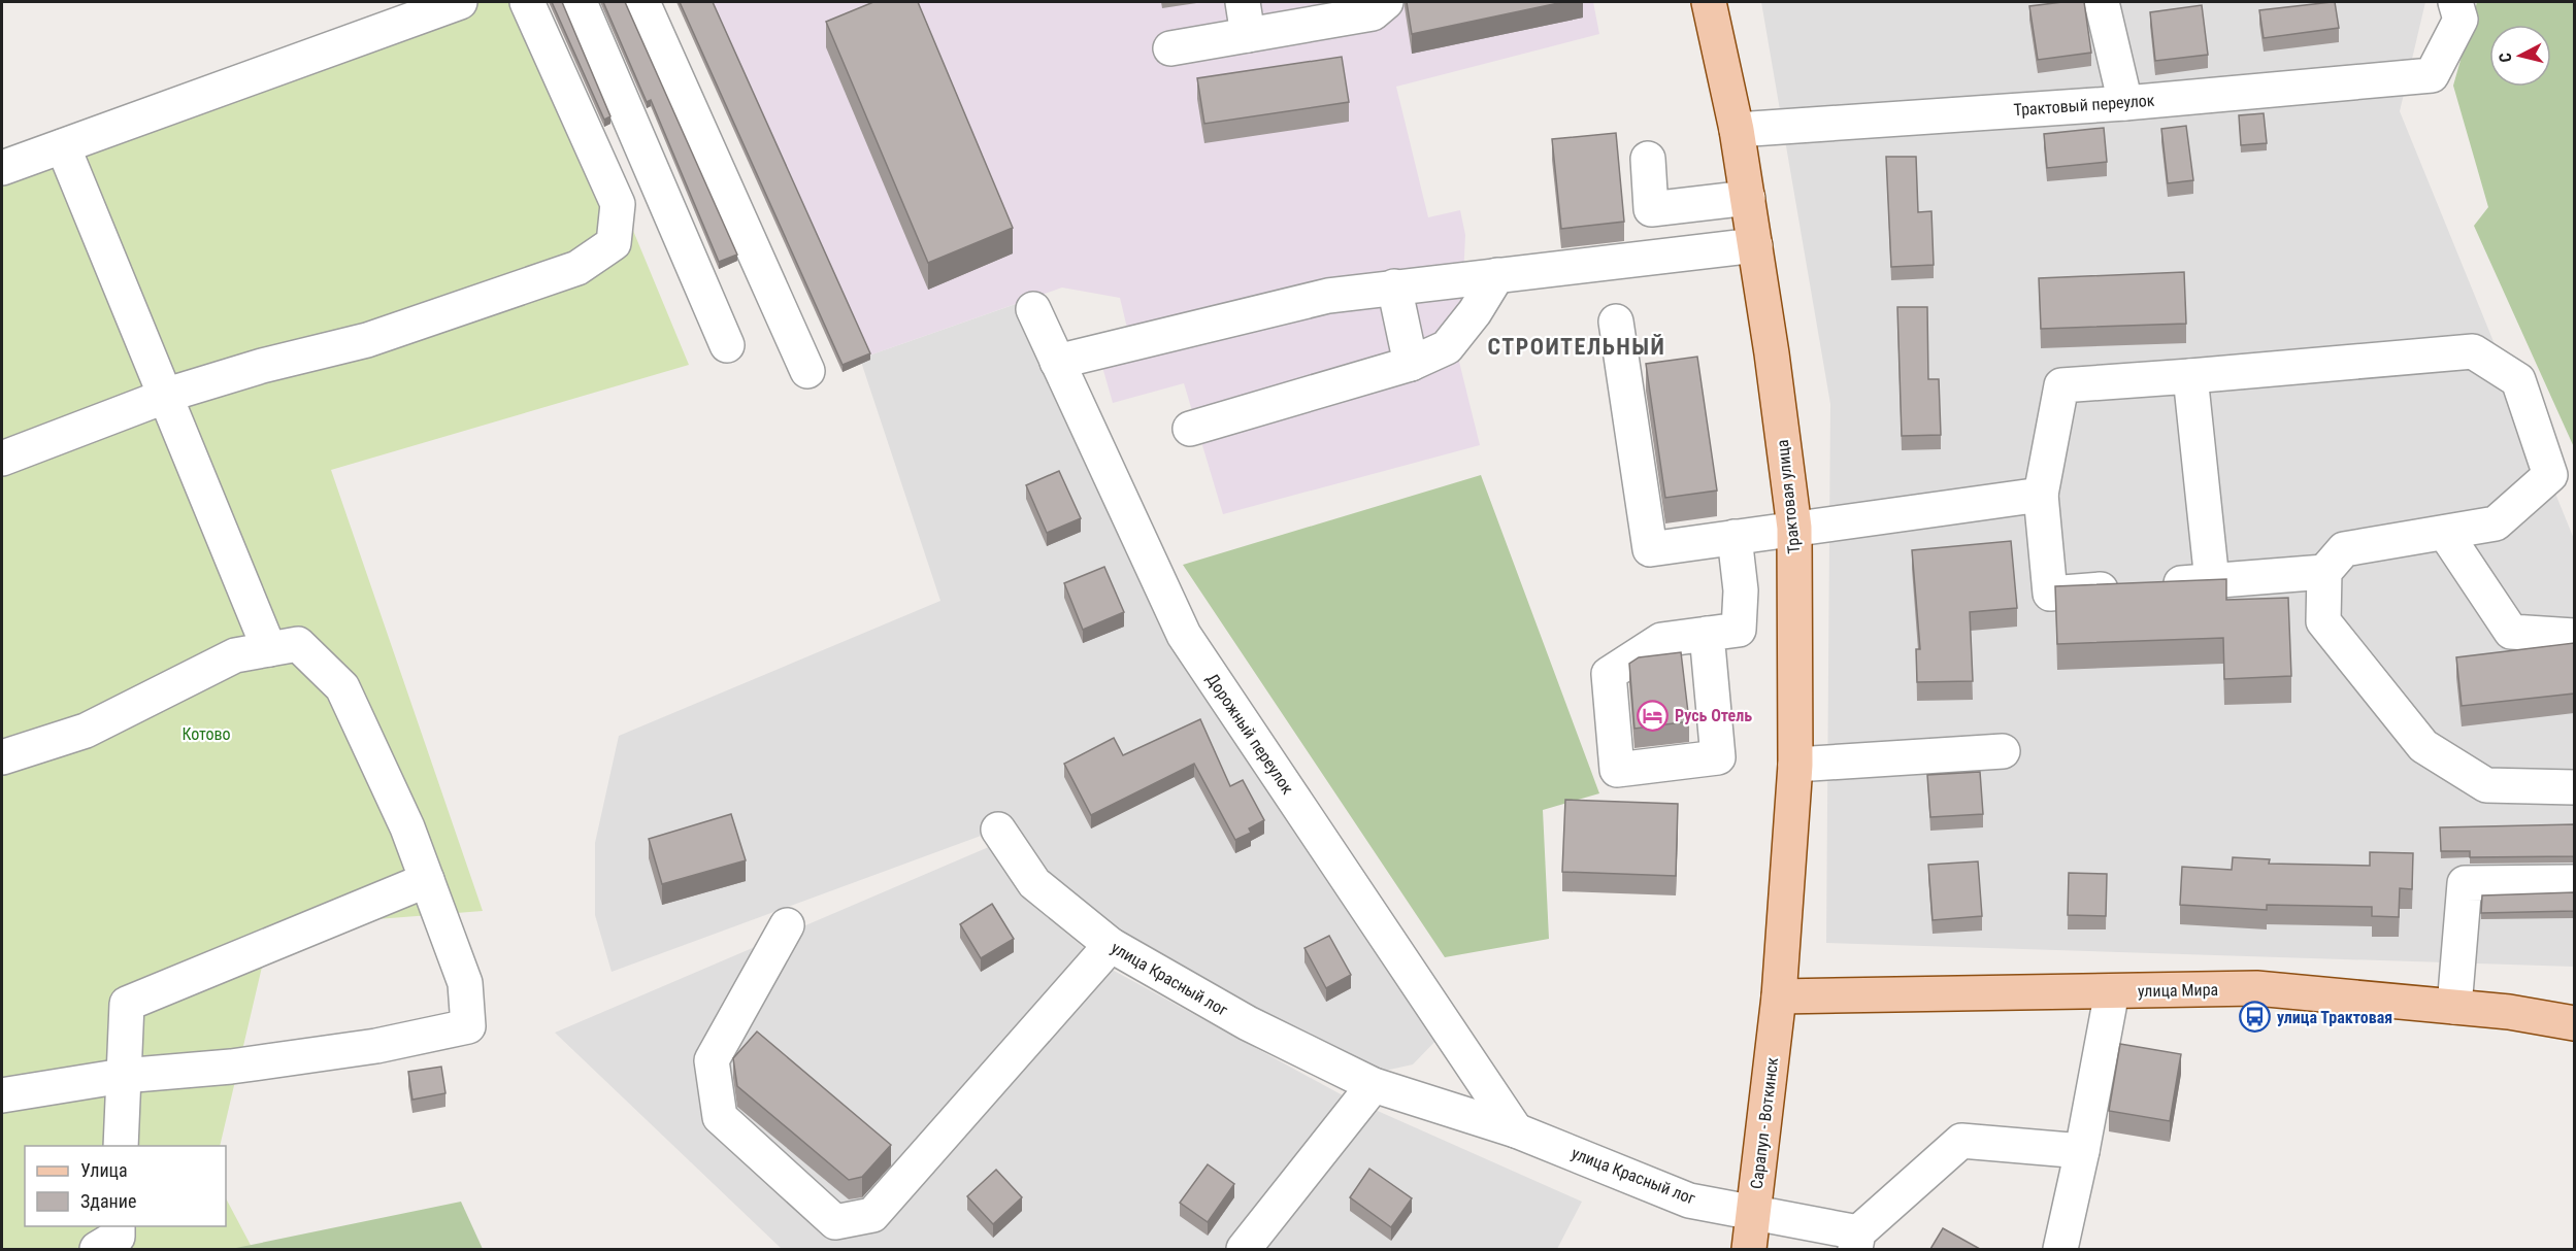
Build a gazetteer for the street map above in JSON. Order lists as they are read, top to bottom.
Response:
{
  "streets": {
    "main road": ["Трактовая улица", "улица Мира", "Сарапул - Воткинск"],
    "street": ["Трактовый переулок", "Дорожный переулок", "улица Красный лог"]
  },
  "crossings": [
    ["Трактовый переулок", "Трактовая улица"],
    ["Трактовая улица", "улица Мира"],
    ["Трактовая улица", "Сарапул - Воткинск"],
    ["Дорожный переулок", "улица Красный лог"],
    ["улица Красный лог", "Сарапул - Воткинск"],
    ["улица Мира", "Сарапул - Воткинск"]
  ],
  "districts": ["СТРОИТЕЛЬНЫЙ"],
  "parks": ["Котово"],
  "places": {
    "hotel": ["Русь Отель"],
    "bus stop": ["улица Трактовая"]
  },
  "legend": ["Улица", "Здание"],
  "north": "left"
}
